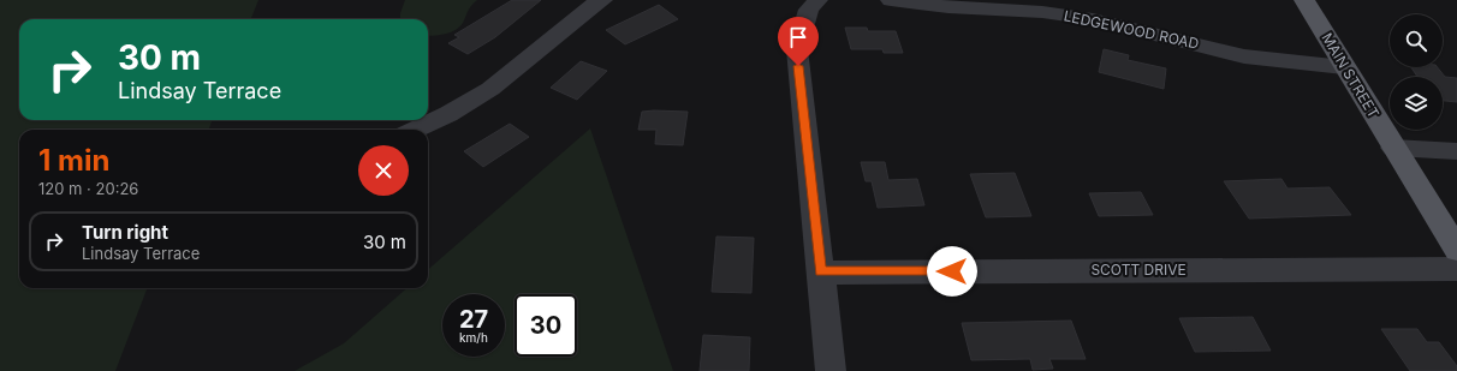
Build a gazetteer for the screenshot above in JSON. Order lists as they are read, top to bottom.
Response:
{
  "streets": {
    "main road": ["MAIN STREET"],
    "street": ["LEDGEWOOD ROAD", "SCOTT DRIVE"]
  },
  "crossings": [
    ["LEDGEWOOD ROAD", "MAIN STREET"]
  ],
  "page": {
    "turn": ["30 m", "Lindsay Terrace"],
    "heading": ["1 min", "120 m · 20:26"],
    "list": [
      {
        "name": "Turn right",
        "note": "Lindsay Terrace",
        "value": "30 m"
      }
    ],
    "speed": "27 km/h",
    "limit": "30"
  }
}
